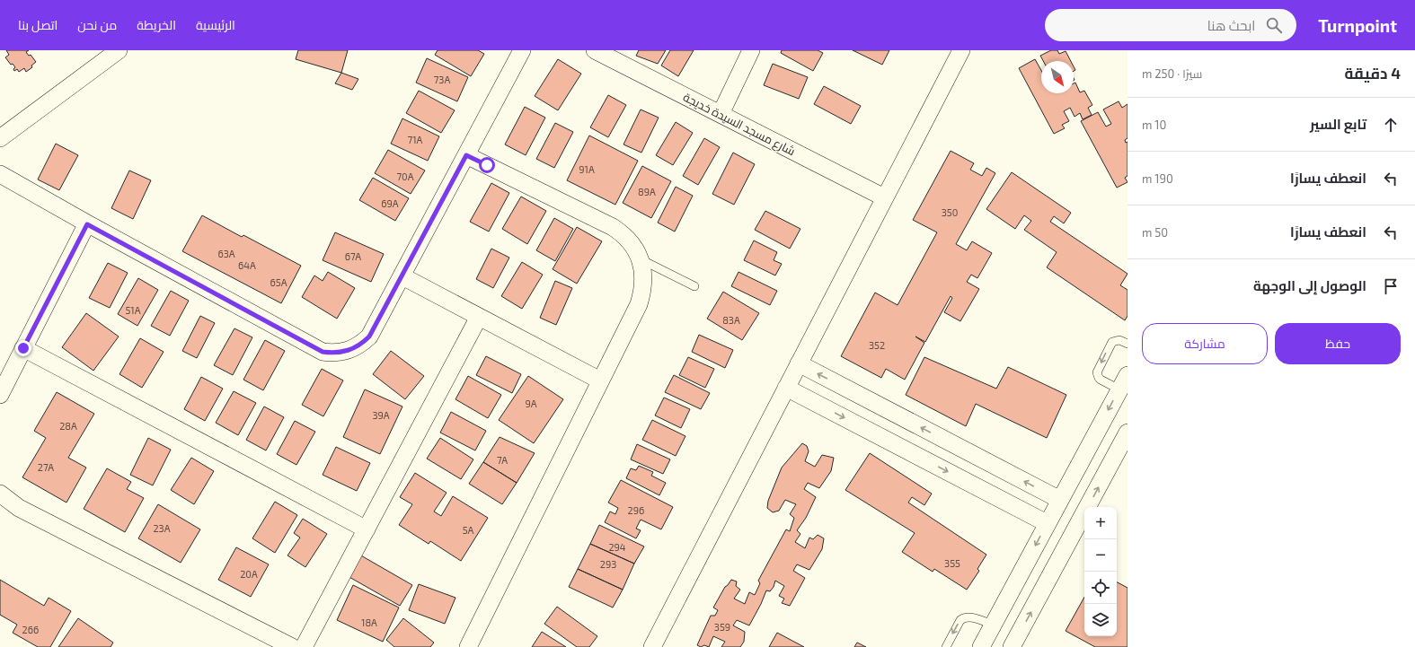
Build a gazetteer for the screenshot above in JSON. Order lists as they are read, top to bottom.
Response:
{
  "streets": {
    "street": ["شارع مسجد السيدة خديجة"]
  },
  "house_numbers": [
    "73A",
    "71A",
    "91A",
    "70A",
    "89A",
    "69A",
    "350",
    "63A",
    "67A",
    "64A",
    "65A",
    "51A",
    "83A",
    "352",
    "9A",
    "39A",
    "28A",
    "7A",
    "27A",
    "296",
    "23A",
    "5A",
    "294",
    "355",
    "293",
    "20A",
    "18A",
    "359",
    "266"
  ],
  "north": "bottom right",
  "page": {
    "header": "Turnpoint",
    "search": "ابحث هنا",
    "nav": [
      "الرئيسية",
      "الخريطة",
      "من نحن",
      "اتصل بنا"
    ],
    "heading": ["4 دقيقة", "سيرًا · 250 m"],
    "list": [
      ["تابع السير", "10 m"],
      ["انعطف يسارًا", "190 m"],
      ["انعطف يسارًا", "50 m"],
      "الوصول إلى الوجهة"
    ],
    "buttons": ["حفظ", "مشاركة"],
    "map_buttons": ["+", "−"]
  }
}
